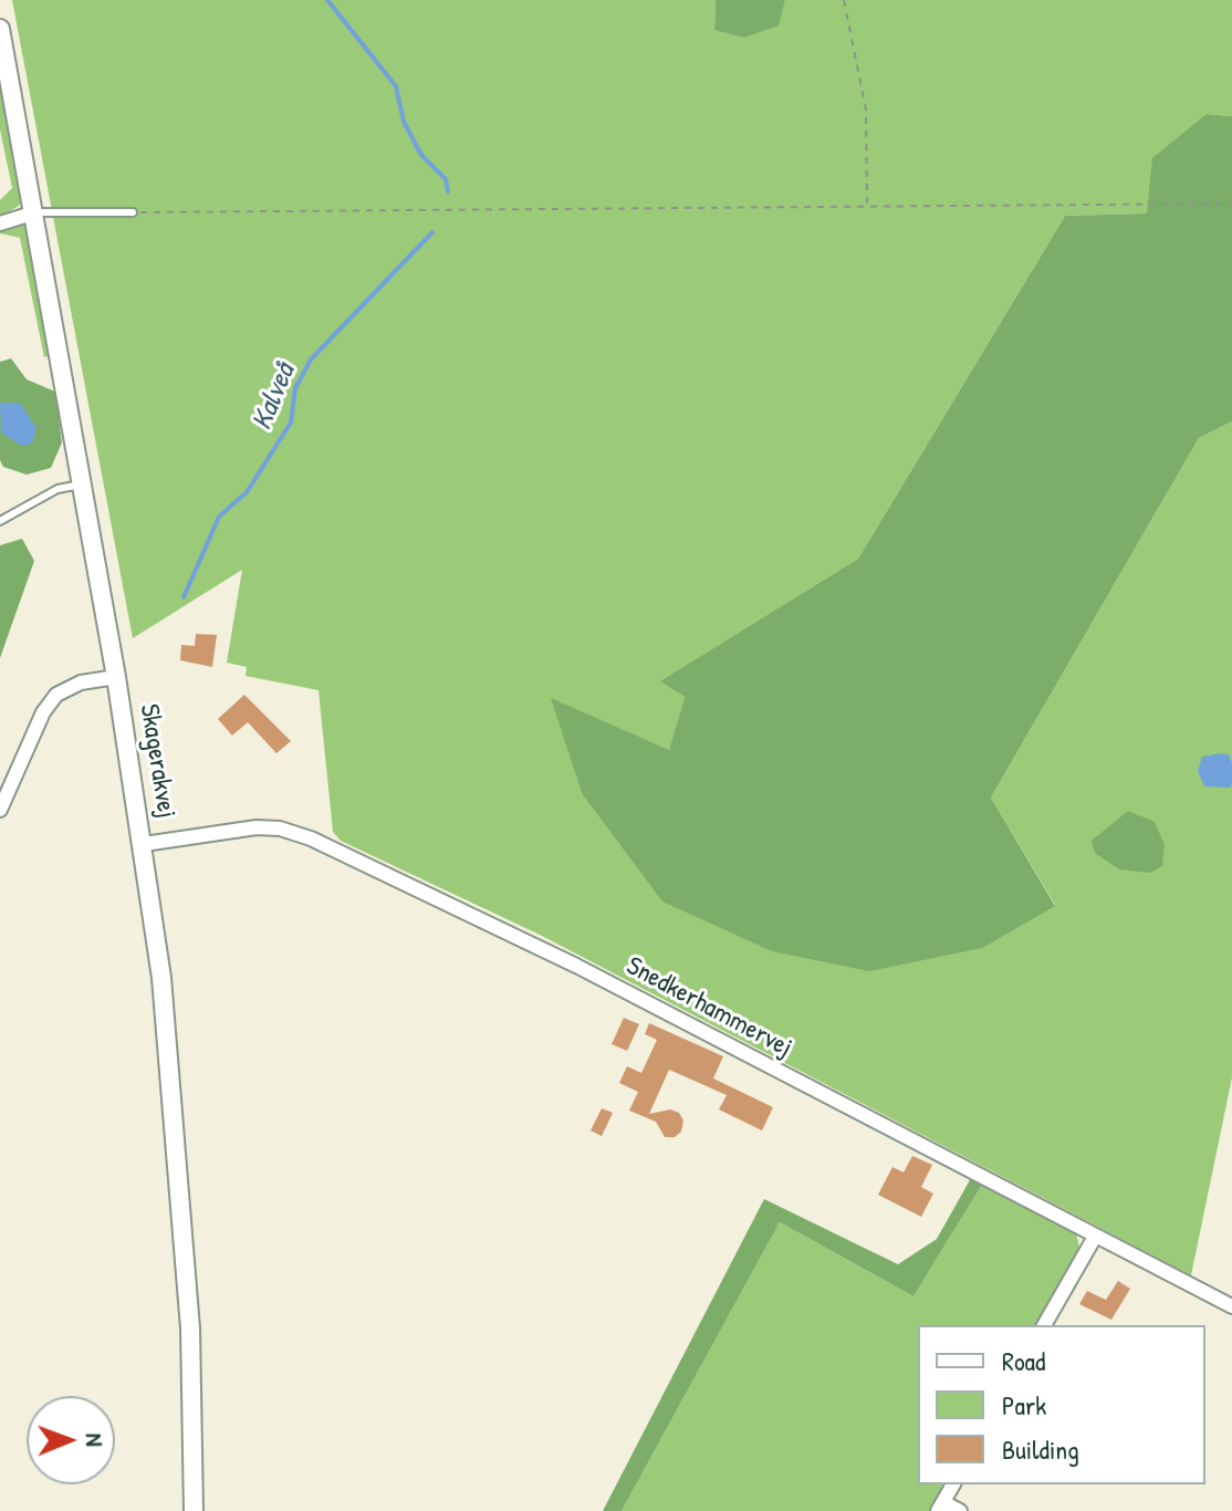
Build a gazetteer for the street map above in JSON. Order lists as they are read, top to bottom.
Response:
{
  "streets": {
    "street": ["Skagerakvej", "Snedkerhammervej"]
  },
  "crossings": [
    ["Skagerakvej", "Snedkerhammervej"]
  ],
  "water": ["Kalveå"],
  "legend": ["Road", "Park", "Building"],
  "north": "right"
}
